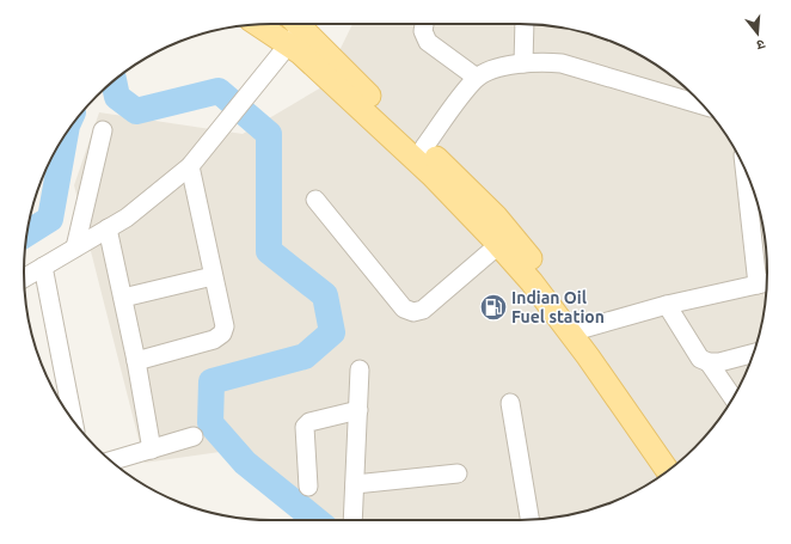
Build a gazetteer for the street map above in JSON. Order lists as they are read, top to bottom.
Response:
{
  "places": {
    "fuel station": ["Indian Oil Fuel station"]
  },
  "north": "bottom"
}
